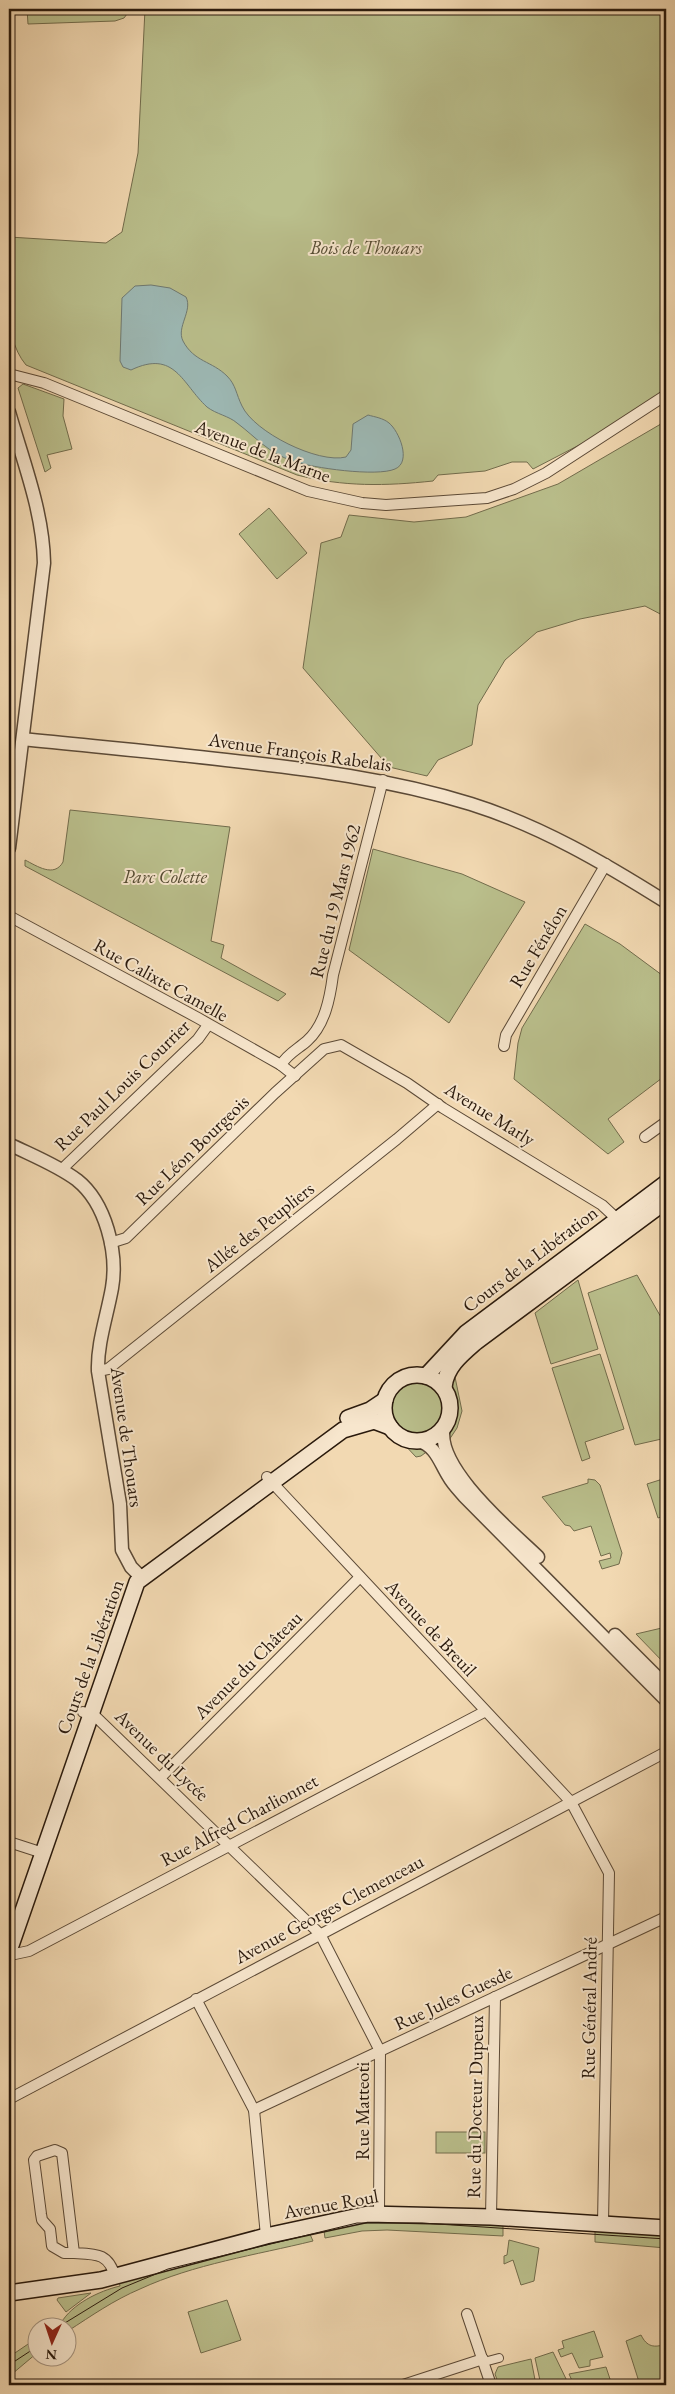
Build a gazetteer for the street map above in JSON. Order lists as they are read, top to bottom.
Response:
{
  "streets": {
    "main road": ["Cours de la Libération", "Avenue Roul"],
    "street": [
      "Avenue de la Marne",
      "Avenue François Rabelais",
      "Rue du 19 Mars 1962",
      "Rue Fénélon",
      "Rue Calixte Camelle",
      "Rue Paul Louis Courrier",
      "Avenue Marly",
      "Rue Léon Bourgeois",
      "Allée des Peupliers",
      "Avenue de Thouars",
      "Avenue de Breuil",
      "Avenue du Château",
      "Avenue du Lycée",
      "Rue Alfred Charlionnet",
      "Avenue Georges Clemenceau",
      "Rue Jules Guesde",
      "Rue Général André",
      "Rue du Docteur Dupeux",
      "Rue Matteoti"
    ]
  },
  "crossings": [
    ["Avenue François Rabelais", "Rue du 19 Mars 1962"],
    ["Avenue François Rabelais", "Rue Fénélon"],
    ["Rue du 19 Mars 1962", "Rue Calixte Camelle"],
    ["Rue Calixte Camelle", "Rue Paul Louis Courrier"],
    ["Rue Calixte Camelle", "Rue Léon Bourgeois"],
    ["Rue Paul Louis Courrier", "Avenue de Thouars"],
    ["Avenue Marly", "Rue Léon Bourgeois"],
    ["Avenue Marly", "Allée des Peupliers"],
    ["Avenue Marly", "Cours de la Libération"],
    ["Rue Léon Bourgeois", "Avenue de Thouars"],
    ["Allée des Peupliers", "Avenue de Thouars"],
    ["Cours de la Libération", "Avenue de Thouars"],
    ["Cours de la Libération", "Avenue de Breuil"],
    ["Cours de la Libération", "Avenue du Lycée"],
    ["Cours de la Libération", "Rue Alfred Charlionnet"],
    ["Avenue de Breuil", "Avenue du Château"],
    ["Avenue de Breuil", "Rue Alfred Charlionnet"],
    ["Avenue de Breuil", "Avenue Georges Clemenceau"],
    ["Avenue de Breuil", "Rue Général André"],
    ["Avenue du Château", "Avenue du Lycée"],
    ["Avenue du Lycée", "Rue Alfred Charlionnet"],
    ["Avenue du Lycée", "Avenue Georges Clemenceau"],
    ["Avenue du Lycée", "Rue Matteoti"],
    ["Avenue Georges Clemenceau", "Rue Général André"],
    ["Avenue Georges Clemenceau", "Rue Matteoti"],
    ["Rue Jules Guesde", "Rue Général André"],
    ["Rue Jules Guesde", "Rue du Docteur Dupeux"],
    ["Rue Jules Guesde", "Rue Matteoti"],
    ["Rue Général André", "Avenue Roul"],
    ["Rue du Docteur Dupeux", "Avenue Roul"],
    ["Rue Matteoti", "Avenue Roul"]
  ],
  "parks": ["Bois de Thouars", "Parc Colette"],
  "north": "bottom"
}
